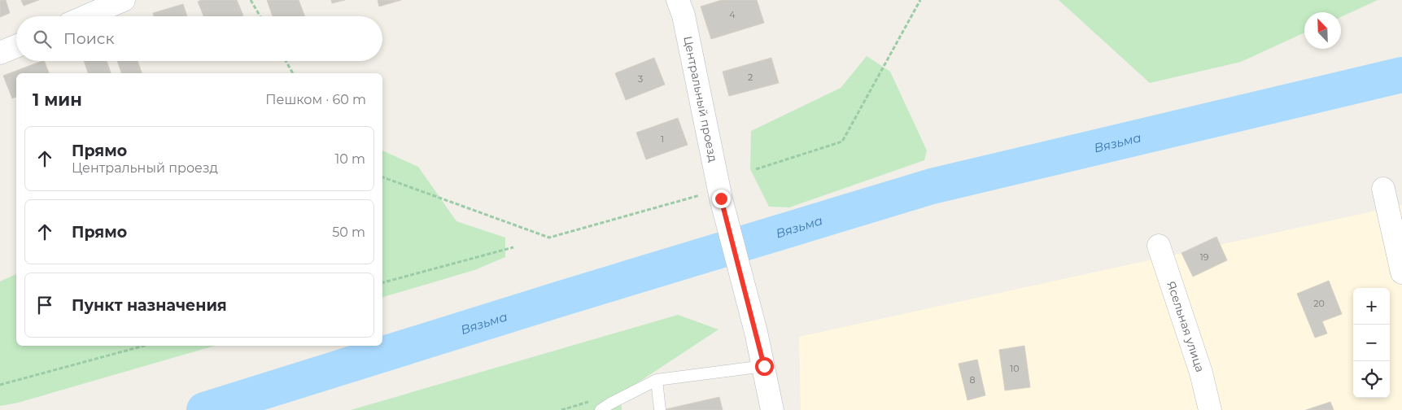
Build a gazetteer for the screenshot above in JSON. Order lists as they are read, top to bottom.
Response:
{
  "streets": {
    "street": ["Центральный проезд", "Ясельная улица"]
  },
  "water": ["Вязьма"],
  "house_numbers": [
    "4",
    "2",
    "3",
    "1",
    "19",
    "20",
    "10",
    "8"
  ],
  "north": "top left",
  "page": {
    "search": "Поиск",
    "heading": ["1 мин", "Пешком · 60 m"],
    "list": [
      ["Прямо", "Центральный проезд", "10 m"],
      ["Прямо", "50 m"],
      "Пункт назначения"
    ],
    "map_buttons": ["+", "−"]
  }
}
